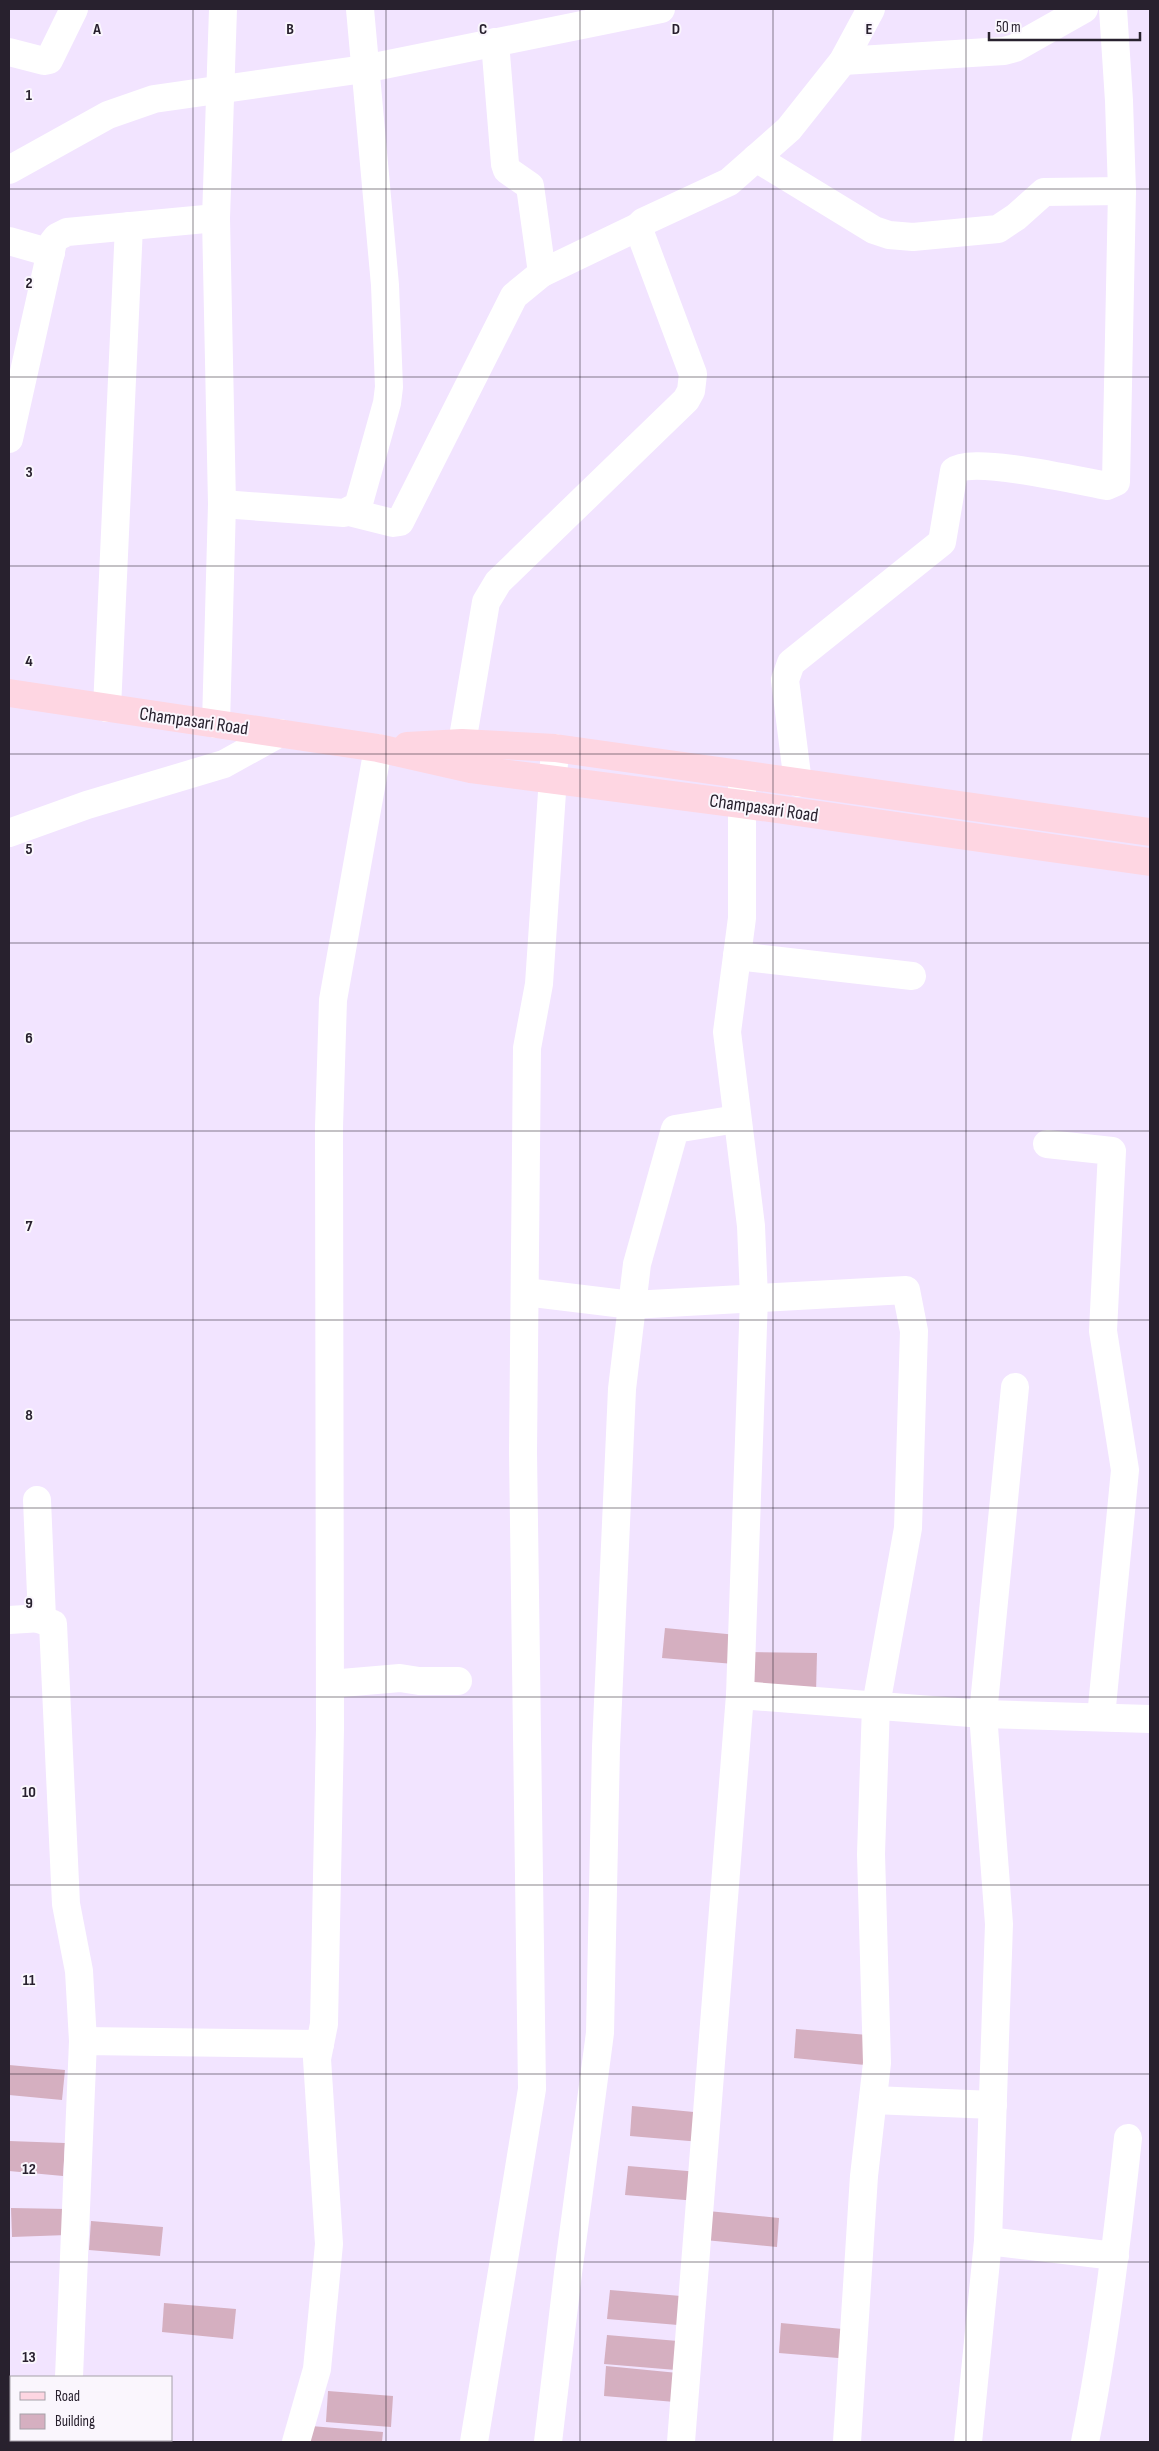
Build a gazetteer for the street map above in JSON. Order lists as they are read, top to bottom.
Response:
{
  "streets": {
    "main road": ["Champasari Road"]
  },
  "legend": ["Road", "Building"],
  "scale_bar": "50 m",
  "grid": {
    "columns": [
      "A",
      "B",
      "C",
      "D",
      "E"
    ],
    "rows": [
      "1",
      "2",
      "3",
      "4",
      "5",
      "6",
      "7",
      "8",
      "9",
      "10",
      "11",
      "12",
      "13"
    ]
  }
}
